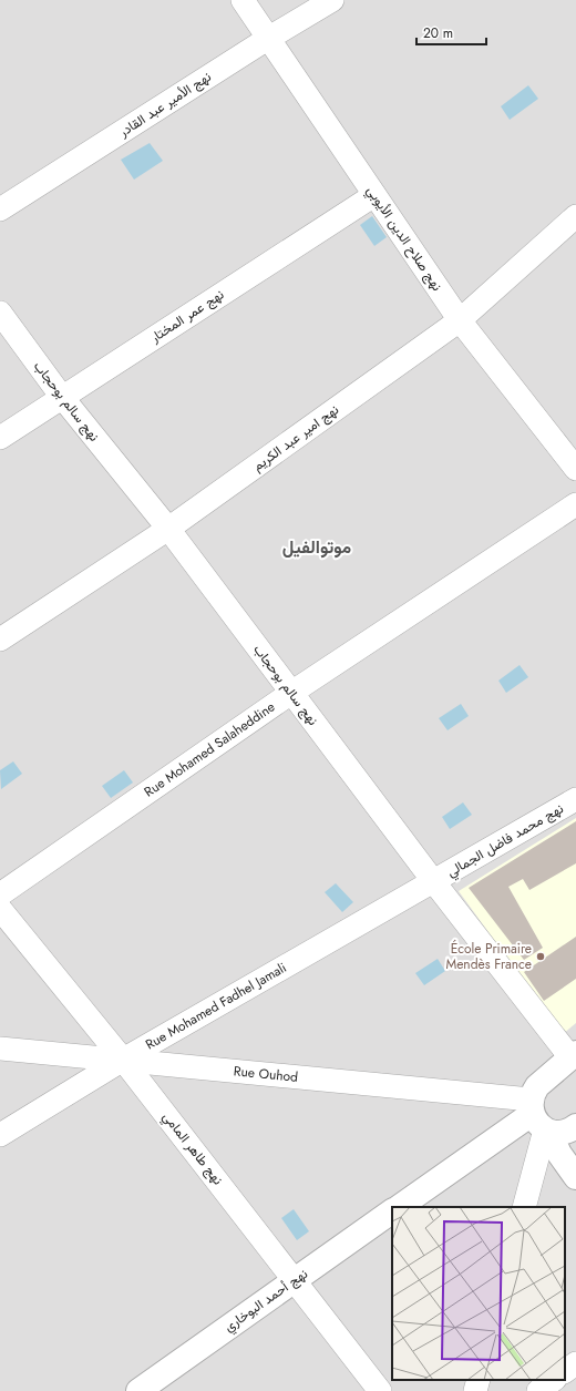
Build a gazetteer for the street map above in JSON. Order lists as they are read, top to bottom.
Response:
{
  "streets": {
    "street": [
      "نهج الأمير عبد القادر",
      "نهج صلاح الدين الأيوبي",
      "نهج عمر المختار",
      "نهج سالم بوحجاب",
      "نهج امير عبد الكريم",
      "Rue Mohamed Salaheddine",
      "نهج محمد فاضل الجمالي",
      "Rue Mohamed Fadhel Jamali",
      "Rue Ouhod",
      "نهج طاهر المامي",
      "نهج أحمد البوخاري"
    ]
  },
  "crossings": [
    ["نهج الأمير عبد القادر", "نهج صلاح الدين الأيوبي"],
    ["نهج صلاح الدين الأيوبي", "نهج عمر المختار"],
    ["نهج صلاح الدين الأيوبي", "نهج امير عبد الكريم"],
    ["نهج عمر المختار", "نهج سالم بوحجاب"],
    ["نهج سالم بوحجاب", "نهج امير عبد الكريم"],
    ["نهج سالم بوحجاب", "Rue Mohamed Salaheddine"],
    ["نهج سالم بوحجاب", "نهج محمد فاضل الجمالي"],
    ["نهج سالم بوحجاب", "Rue Mohamed Fadhel Jamali"],
    ["نهج محمد فاضل الجمالي", "Rue Mohamed Fadhel Jamali"],
    ["Rue Mohamed Fadhel Jamali", "Rue Ouhod"],
    ["Rue Mohamed Fadhel Jamali", "نهج طاهر المامي"],
    ["Rue Ouhod", "نهج طاهر المامي"],
    ["نهج طاهر المامي", "نهج أحمد البوخاري"]
  ],
  "districts": ["موتوالفيل"],
  "places": ["École Primaire Mendès France"],
  "scale_bar": "20 m"
}
